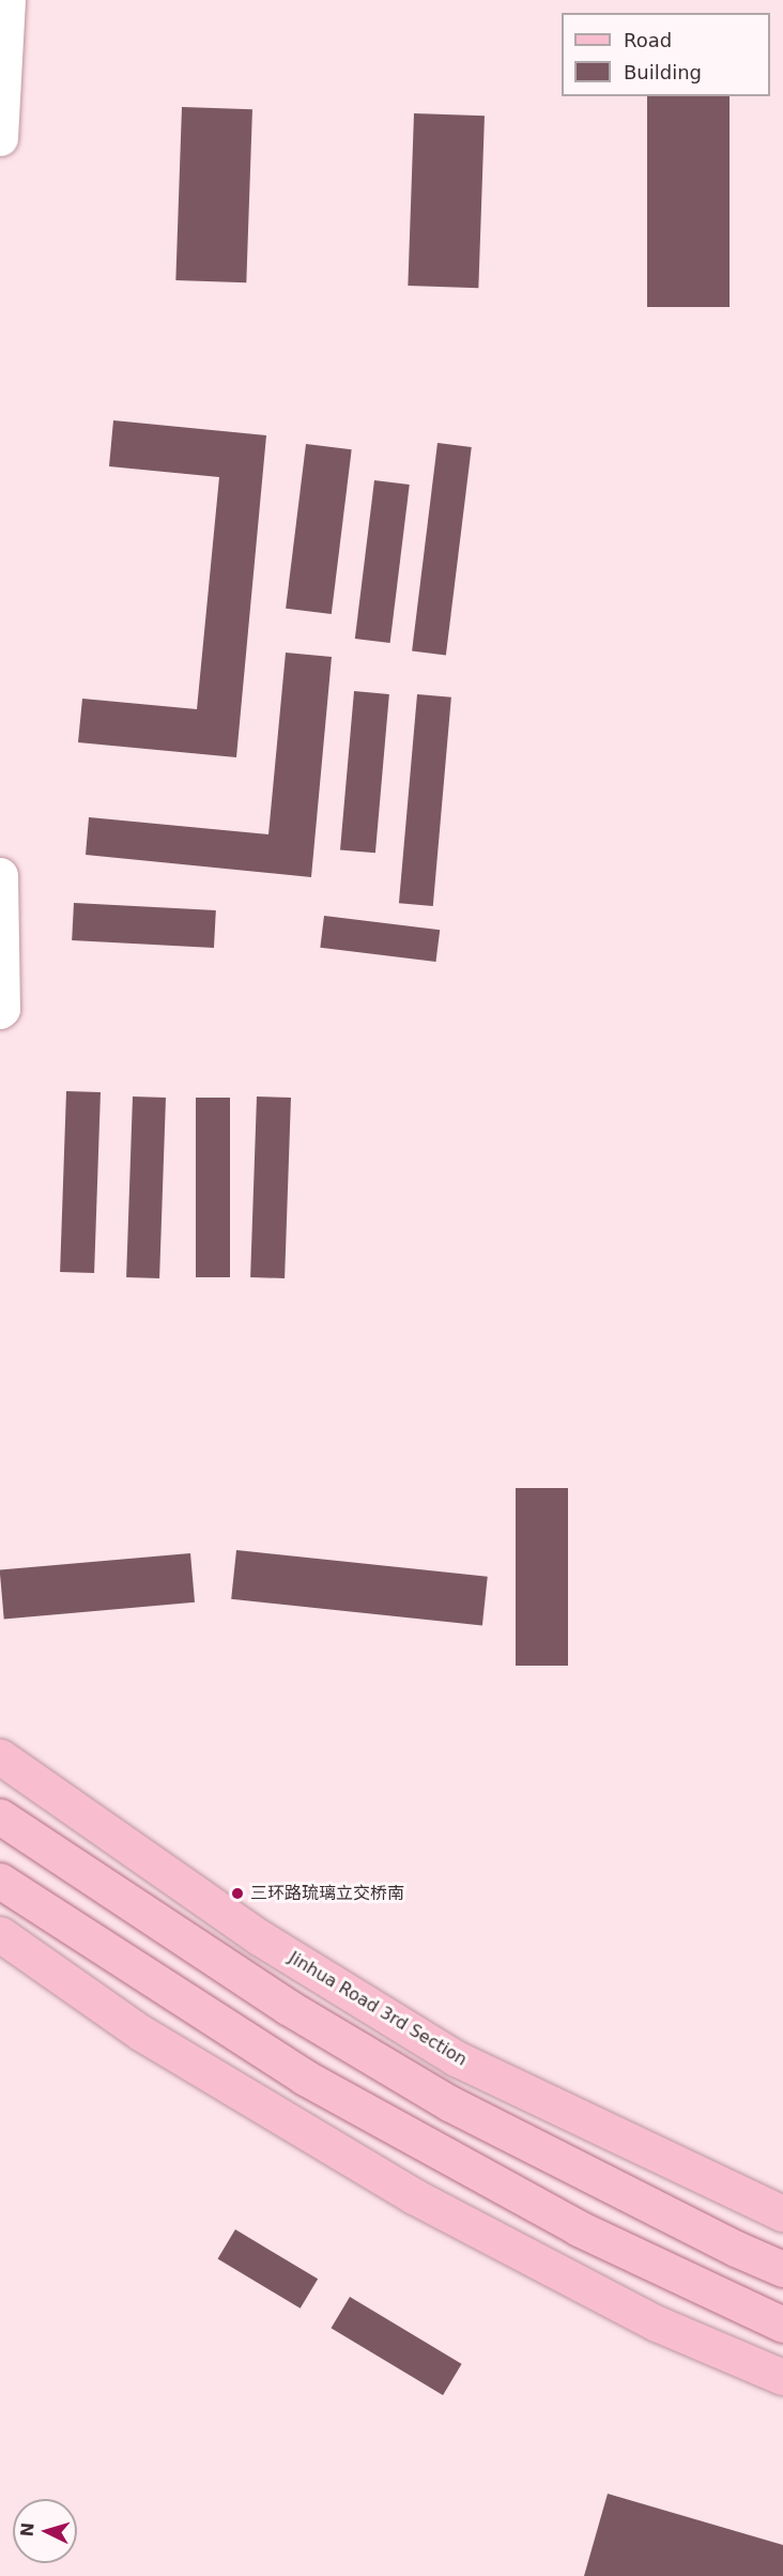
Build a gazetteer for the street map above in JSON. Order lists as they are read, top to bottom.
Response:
{
  "streets": {
    "main road": ["Jinhua Road 3rd Section"]
  },
  "places": ["三环路琉璃立交桥南"],
  "legend": ["Road", "Building"],
  "north": "left"
}
